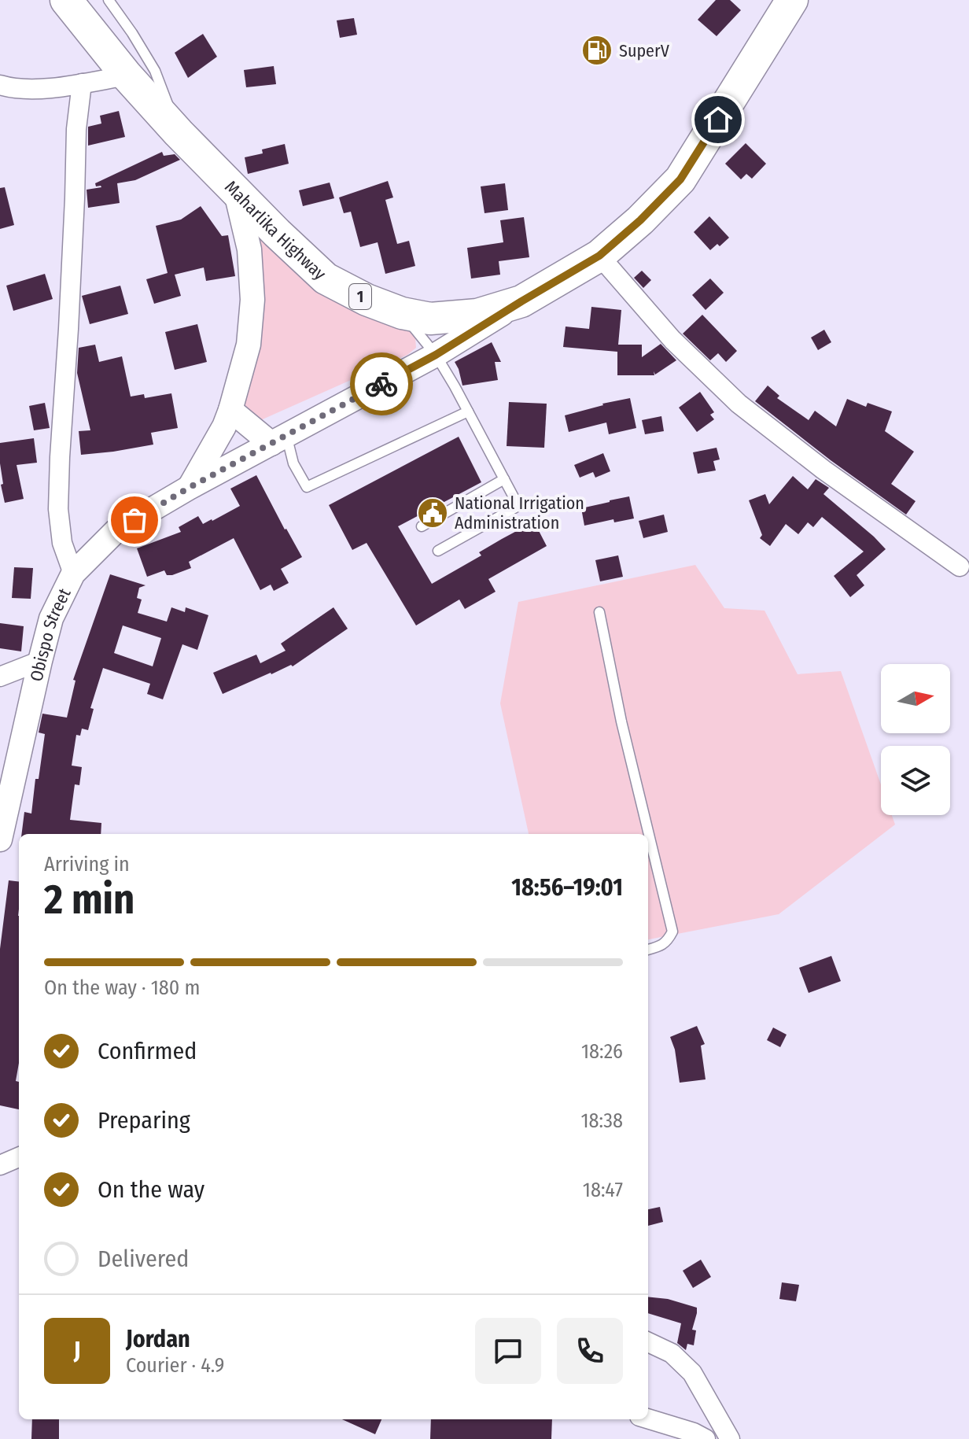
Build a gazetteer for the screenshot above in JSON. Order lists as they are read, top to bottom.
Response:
{
  "streets": {
    "highway": ["Maharlika Highway", "1"],
    "street": ["Obispo Street"]
  },
  "crossings": [
    ["Maharlika Highway", "Obispo Street"]
  ],
  "places": {
    "fuel station": ["SuperV"],
    "public building": ["National Irrigation Administration"]
  },
  "north": "right",
  "page": {
    "heading": ["2 min", "Arriving in", "18:56–19:01"],
    "panel": ["Jordan", "Courier · 4.9"],
    "bar": "On the way · 180 m",
    "list": [
      ["Confirmed", "18:26"],
      ["Preparing", "18:38"],
      ["On the way", "18:47"],
      "Delivered"
    ],
    "round": "J"
  }
}
